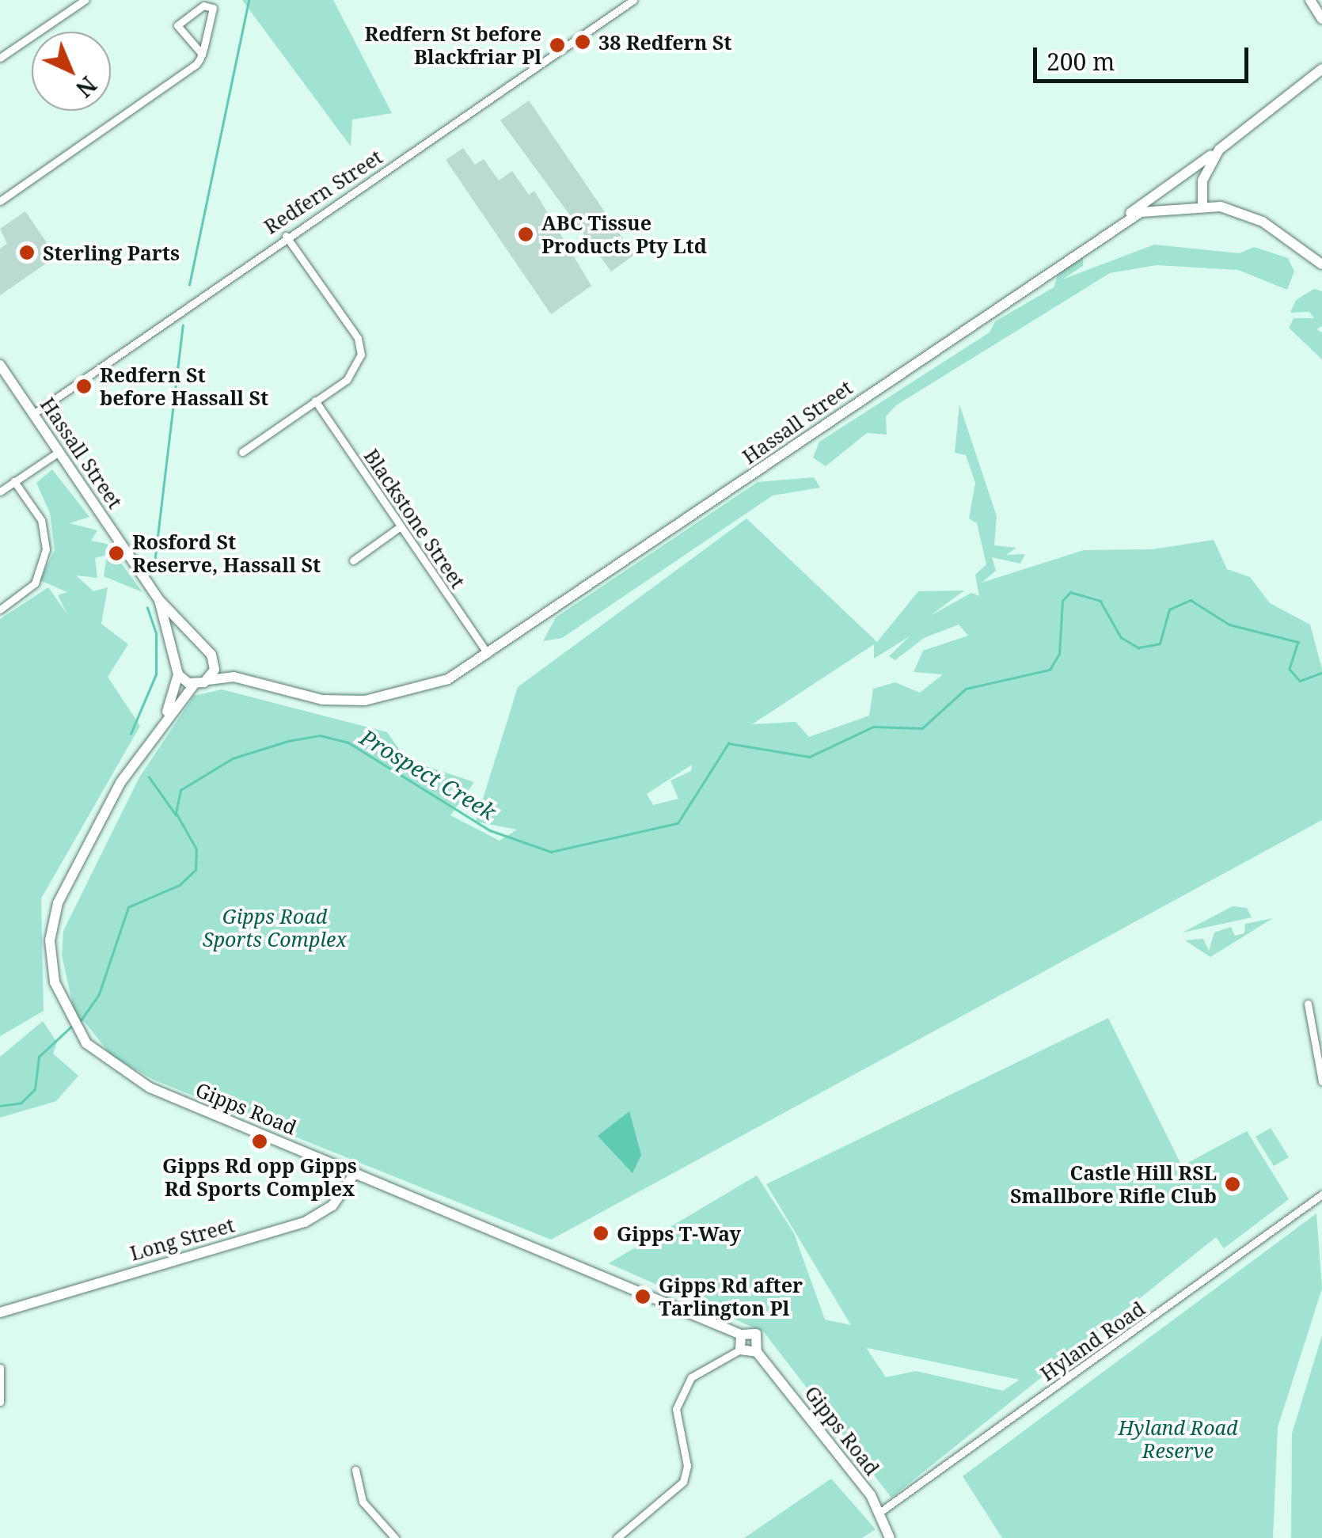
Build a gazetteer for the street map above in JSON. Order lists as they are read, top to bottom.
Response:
{
  "streets": {
    "main road": ["Hassall Street", "Gipps Road", "Long Street"],
    "street": ["Redfern Street", "Blackstone Street", "Hyland Road"]
  },
  "crossings": [
    ["Redfern Street", "Hassall Street"],
    ["Hassall Street", "Blackstone Street"],
    ["Hassall Street", "Gipps Road"],
    ["Gipps Road", "Long Street"],
    ["Gipps Road", "Hyland Road"]
  ],
  "water": ["Prospect Creek"],
  "parks": ["Gipps Road Sports Complex", "Hyland Road Reserve"],
  "places": [
    "38 Redfern St",
    "Redfern St before Blackfriar Pl",
    "ABC Tissue Products Pty Ltd",
    "Sterling Parts",
    "Redfern St before Hassall St",
    "Rosford St Reserve, Hassall St",
    "Gipps Rd opp Gipps Rd Sports Complex",
    "Castle Hill RSL Smallbore Rifle Club",
    "Gipps T-Way",
    "Gipps Rd after Tarlington Pl"
  ],
  "scale_bar": "200 m",
  "north": "bottom right"
}
